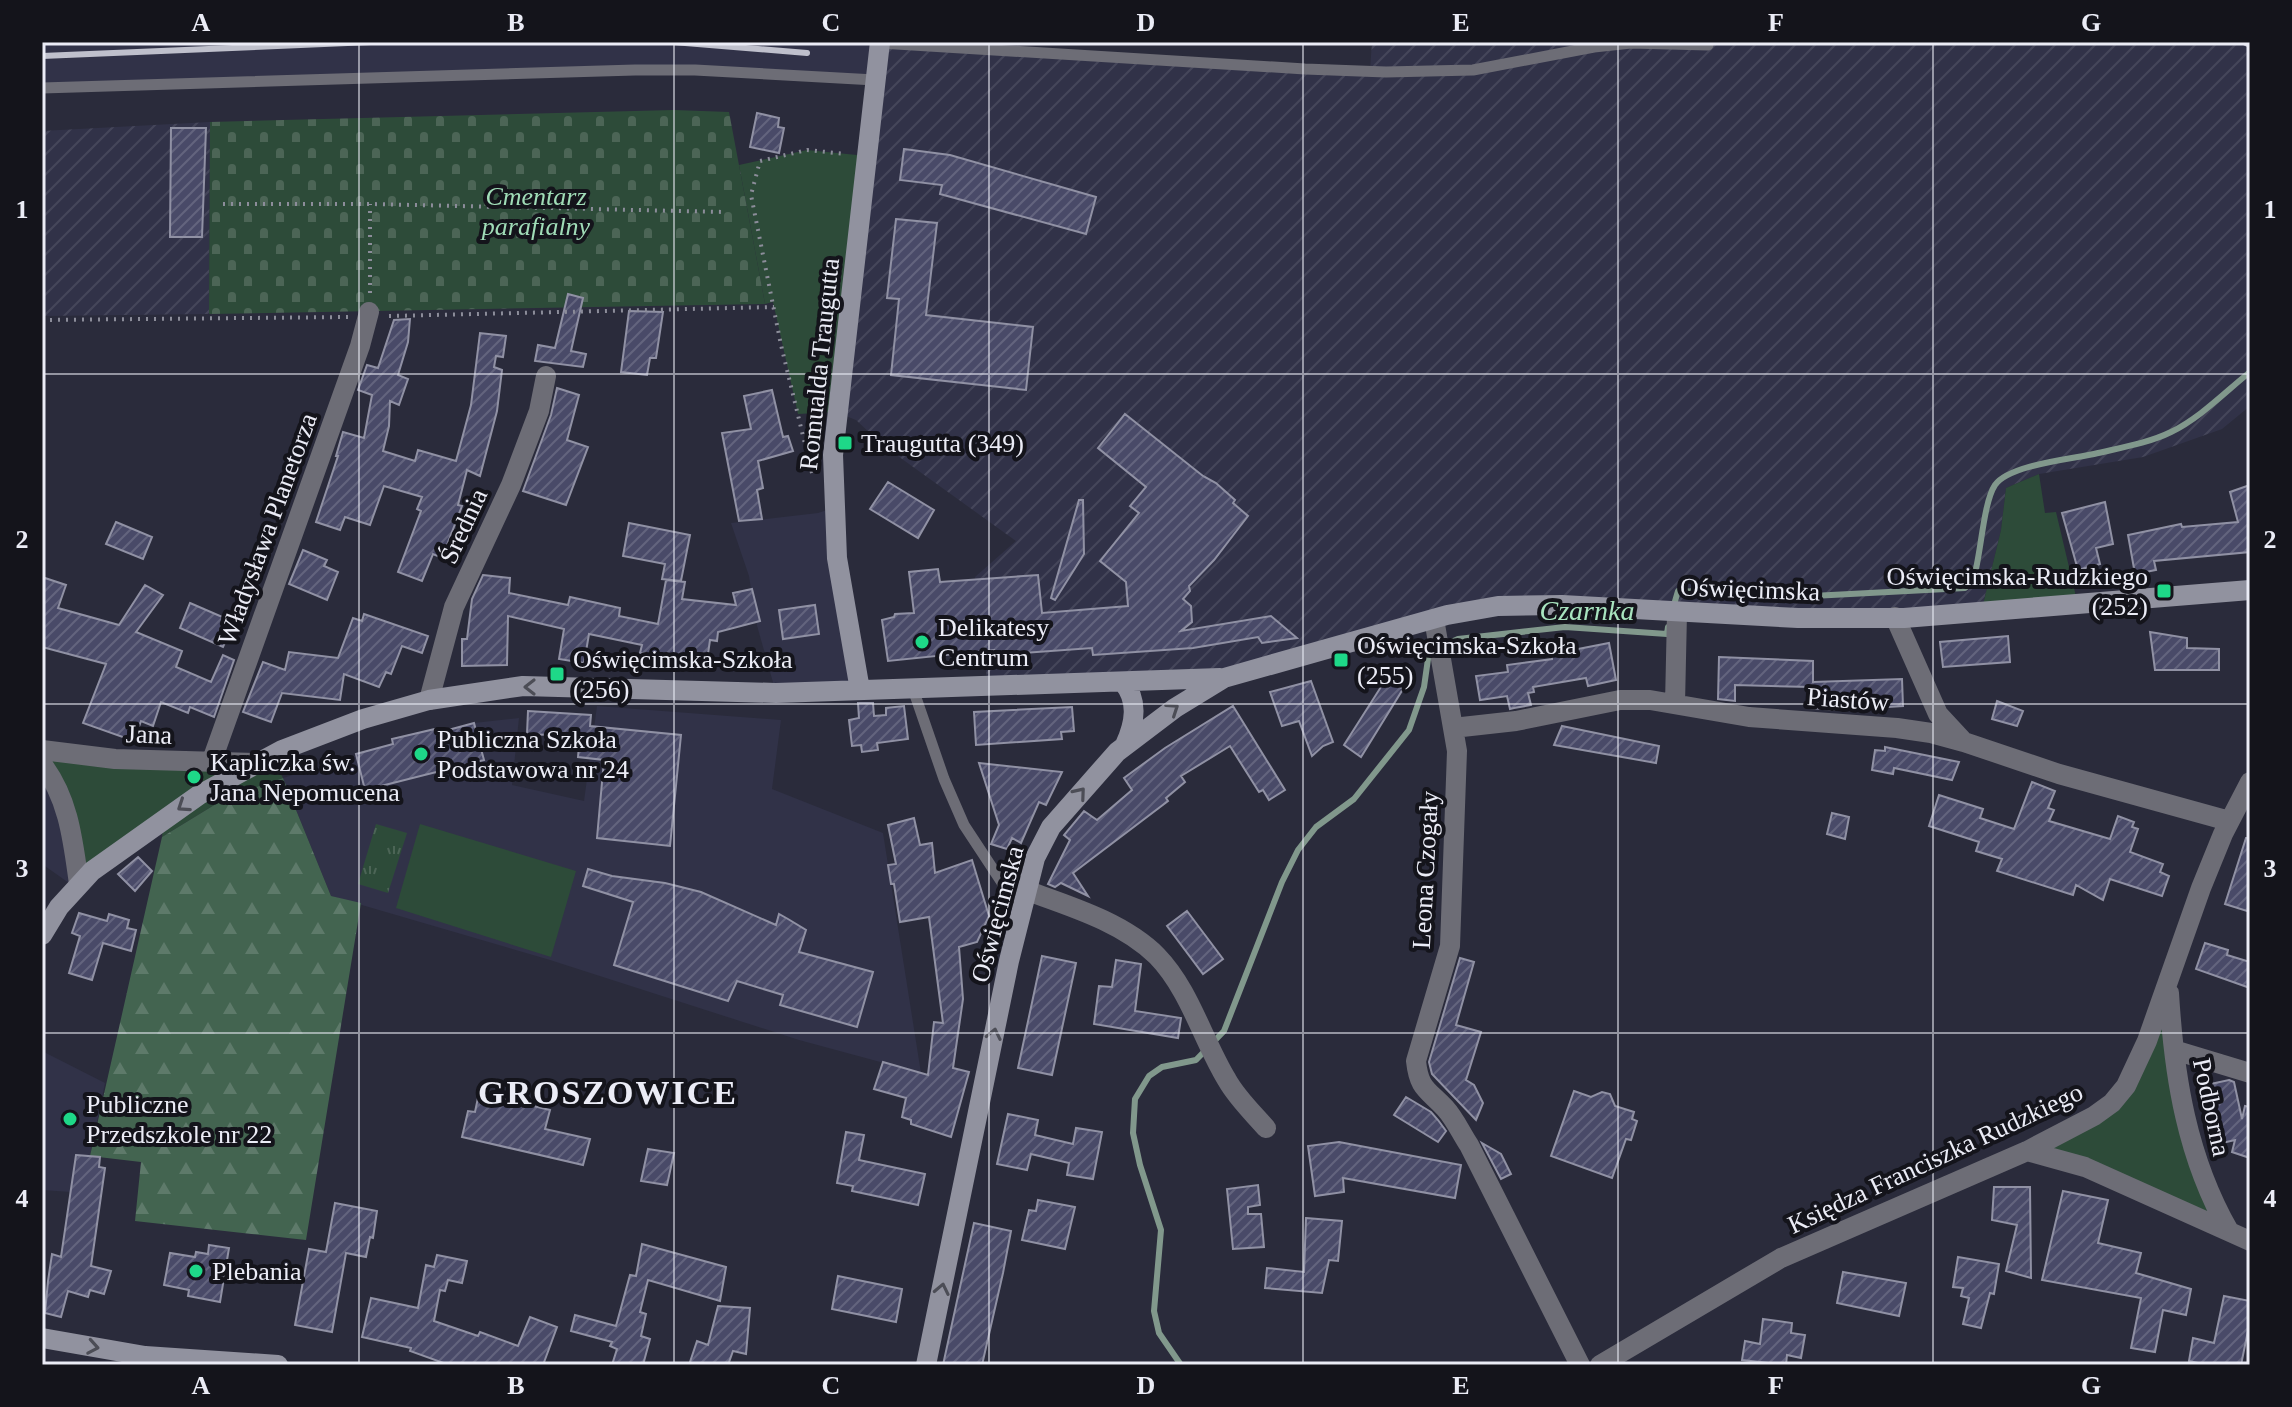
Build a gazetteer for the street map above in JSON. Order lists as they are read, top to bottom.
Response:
{
  "streets": {
    "main road": ["Romualda Traugutta", "Oświęcimska"],
    "street": [
      "Średnia",
      "Władysława Planetorza",
      "Piastów",
      "Jana",
      "Leona Czogały",
      "Podborna",
      "Księdza Franciszka Rudzkiego"
    ]
  },
  "crossings": [
    ["Władysława Planetorza", "Jana"],
    ["Oświęcimska", "Leona Czogały"],
    ["Piastów", "Leona Czogały"],
    ["Piastów", "Księdza Franciszka Rudzkiego"],
    ["Podborna", "Księdza Franciszka Rudzkiego"]
  ],
  "one_way": ["Oświęcimska"],
  "districts": ["GROSZOWICE"],
  "water": ["Czarnka"],
  "parks": ["Cmentarz parafialny"],
  "places": {
    "transit": [
      "Traugutta (349)",
      "Oświęcimska-Rudzkiego (252)",
      "Oświęcimska-Szkoła (255)",
      "Oświęcimska-Szkoła (256)"
    ],
    "other": [
      "Delikatesy Centrum",
      "Publiczna Szkoła Podstawowa nr 24",
      "Kapliczka św. Jana Nepomucena",
      "Publiczne Przedszkole nr 22",
      "Plebania"
    ]
  },
  "grid": {
    "columns": [
      "A",
      "B",
      "C",
      "D",
      "E",
      "F",
      "G"
    ],
    "rows": [
      "1",
      "2",
      "3",
      "4"
    ]
  }
}
